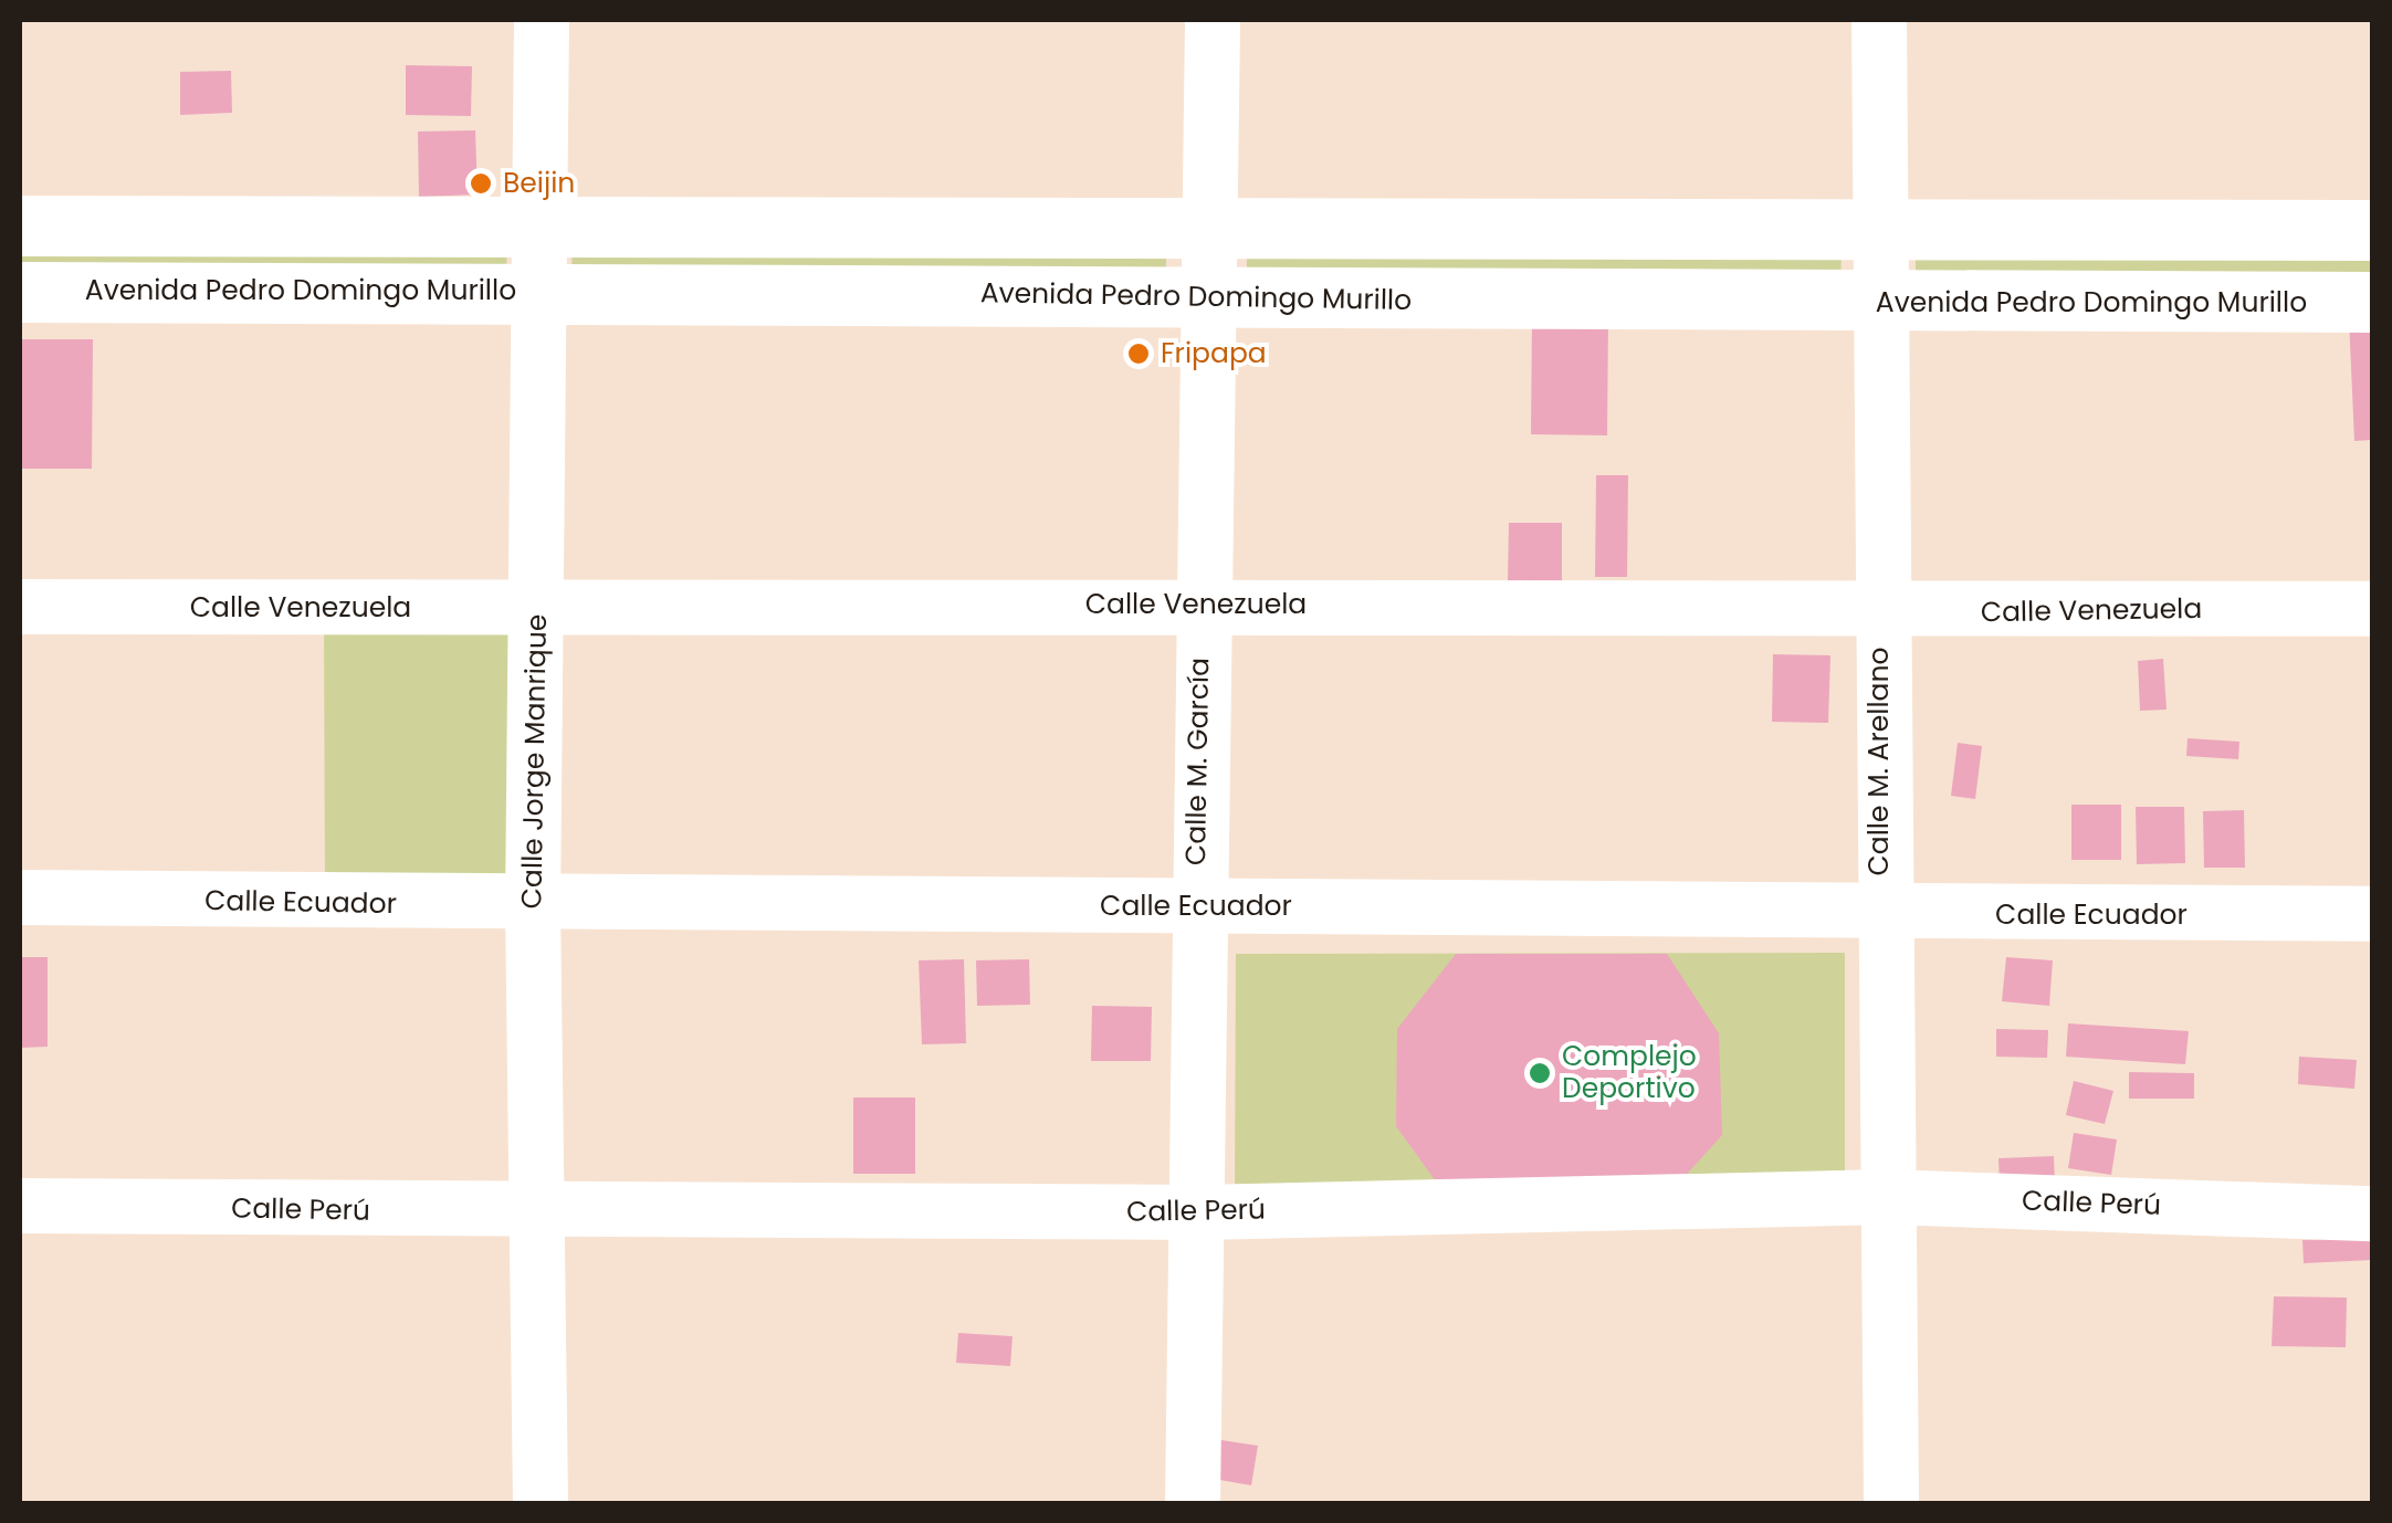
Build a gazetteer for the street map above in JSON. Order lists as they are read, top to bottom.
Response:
{
  "streets": {
    "main road": ["Avenida Pedro Domingo Murillo"],
    "street": [
      "Calle Venezuela",
      "Calle Jorge Manrique",
      "Calle M. García",
      "Calle M. Arellano",
      "Calle Ecuador",
      "Calle Perú"
    ]
  },
  "crossings": [
    ["Avenida Pedro Domingo Murillo", "Calle Jorge Manrique"],
    ["Avenida Pedro Domingo Murillo", "Calle M. García"],
    ["Avenida Pedro Domingo Murillo", "Calle M. Arellano"],
    ["Calle Venezuela", "Calle Jorge Manrique"],
    ["Calle Venezuela", "Calle M. García"],
    ["Calle Venezuela", "Calle M. Arellano"],
    ["Calle Jorge Manrique", "Calle Ecuador"],
    ["Calle Jorge Manrique", "Calle Perú"],
    ["Calle M. García", "Calle Ecuador"],
    ["Calle M. García", "Calle Perú"],
    ["Calle M. Arellano", "Calle Ecuador"],
    ["Calle M. Arellano", "Calle Perú"]
  ],
  "places": ["Beijin", "Fripapa", "Complejo Deportivo"]
}
